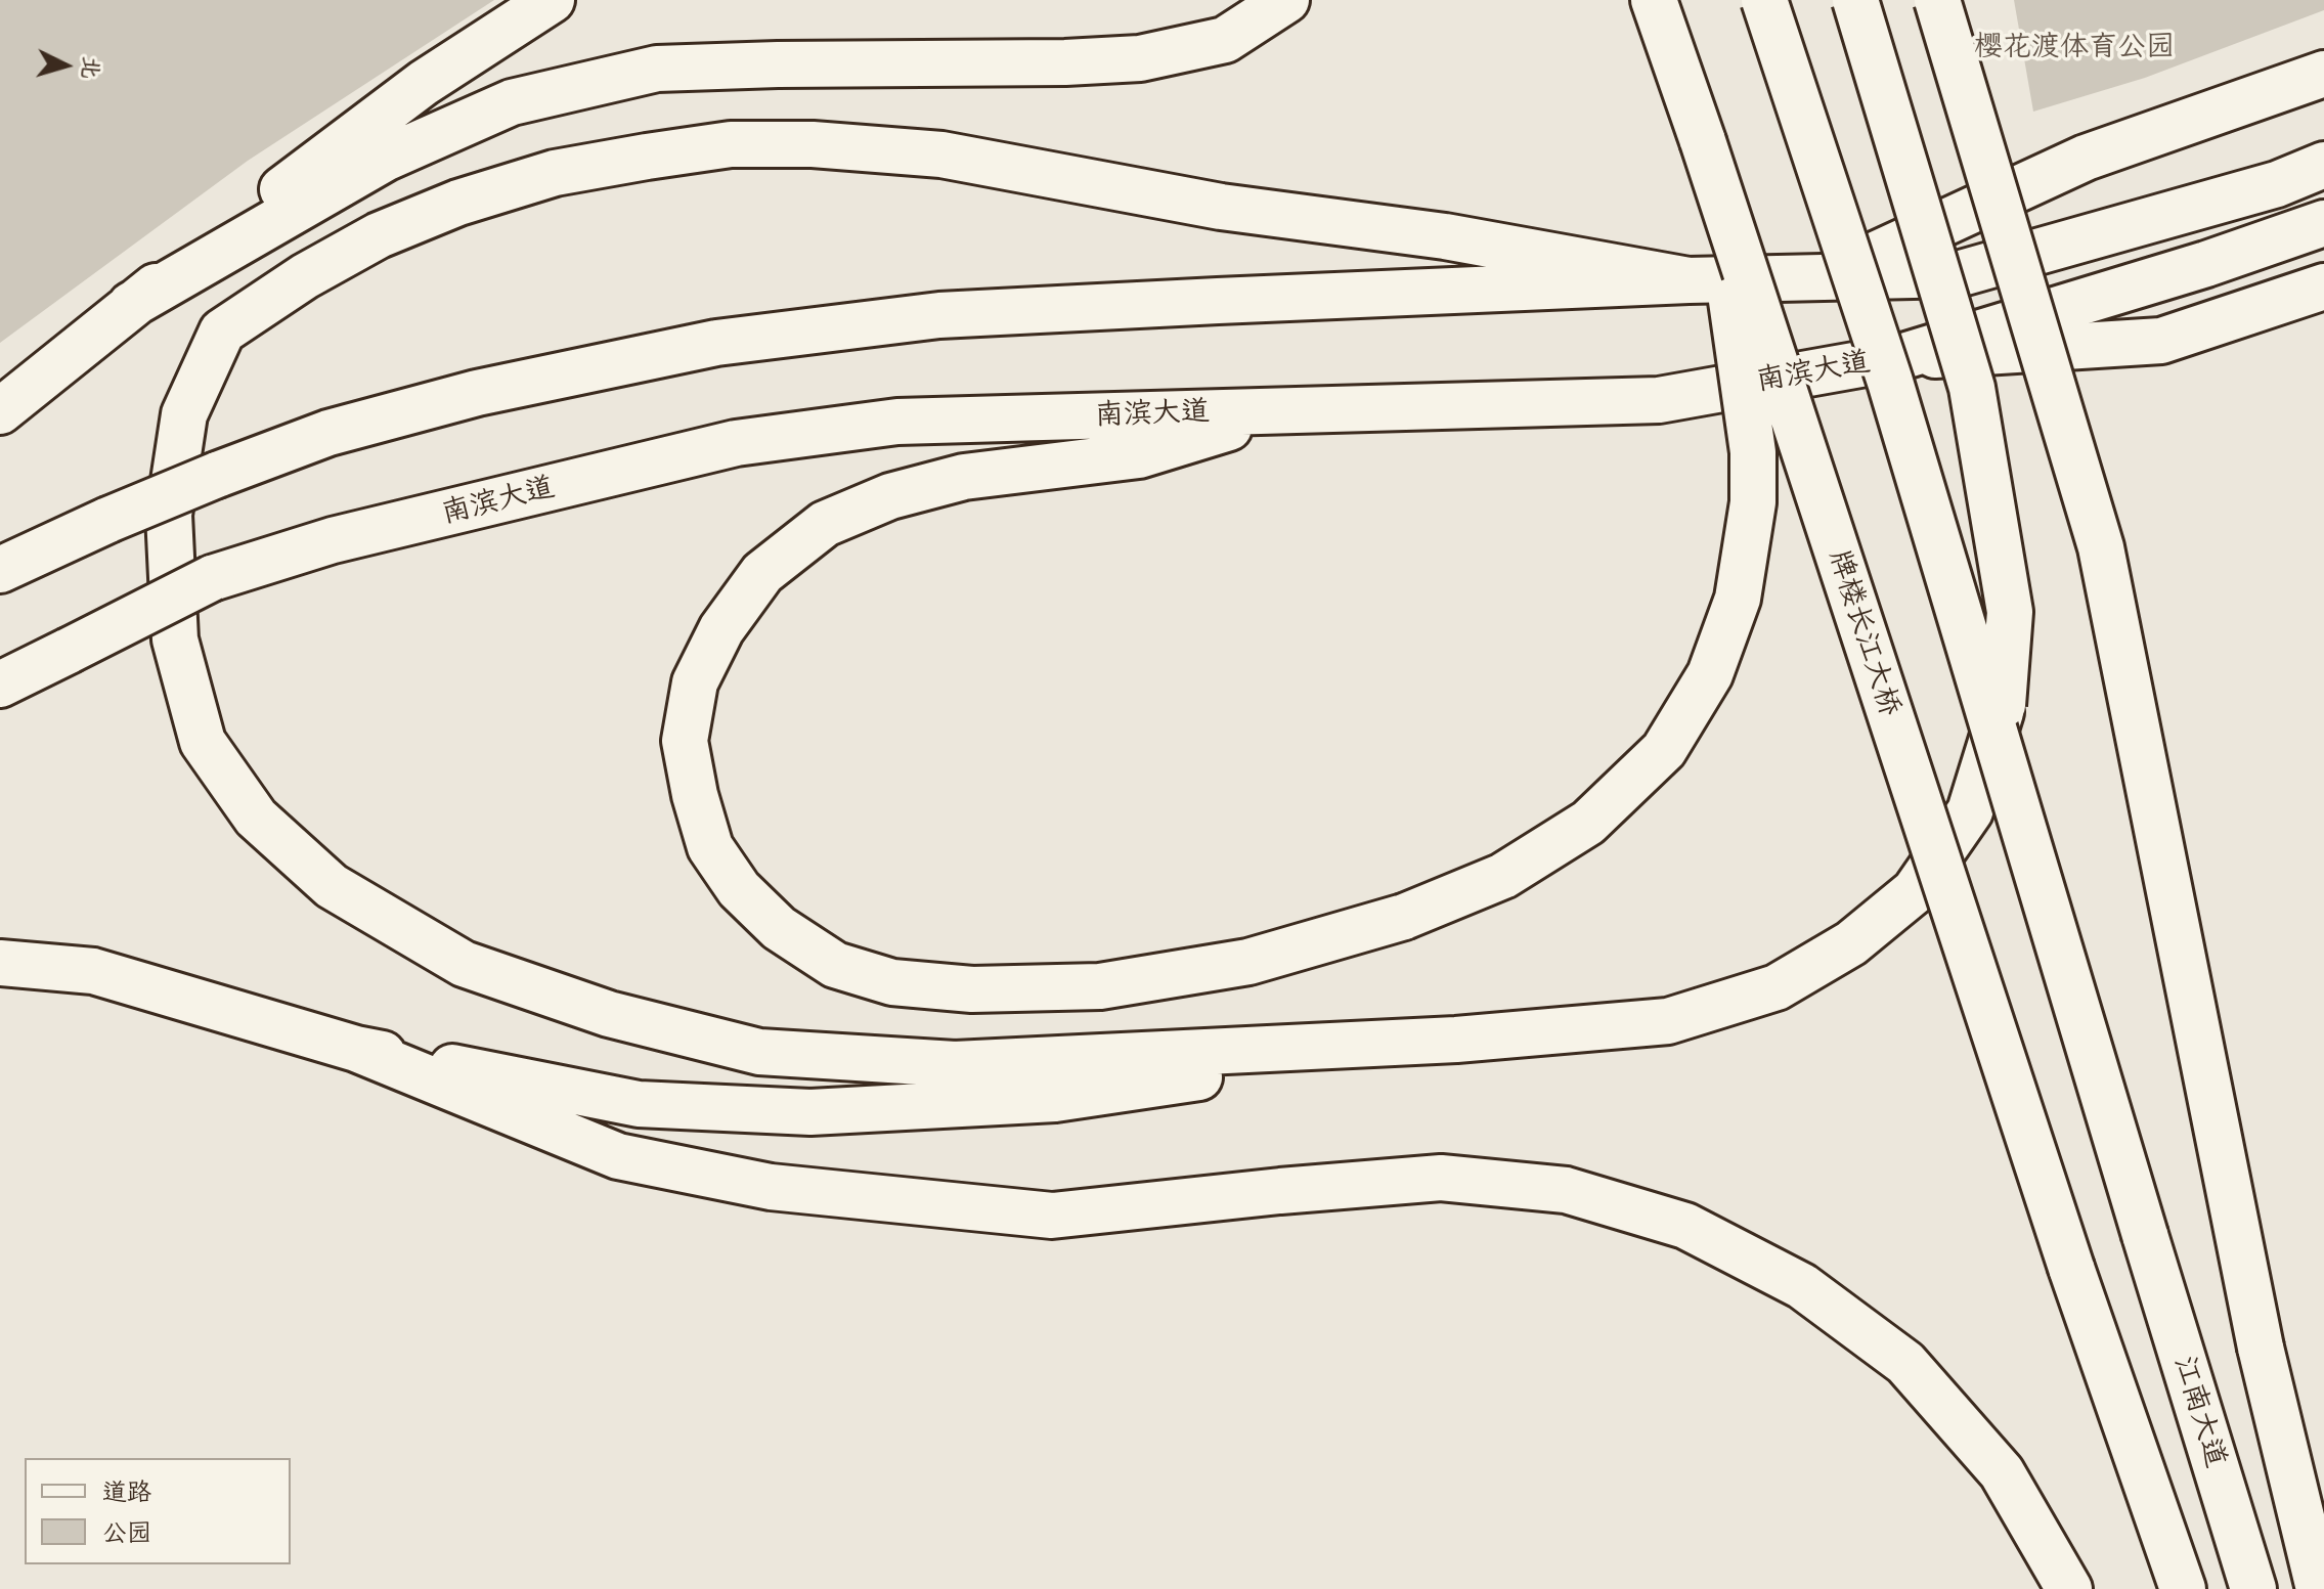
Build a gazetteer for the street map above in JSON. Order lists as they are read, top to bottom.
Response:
{
  "streets": {
    "main road": ["南滨大道", "牌楼长江大桥", "江南大道"]
  },
  "parks": ["樱花渡体育公园"],
  "legend": ["道路", "公园"],
  "north": "right"
}
